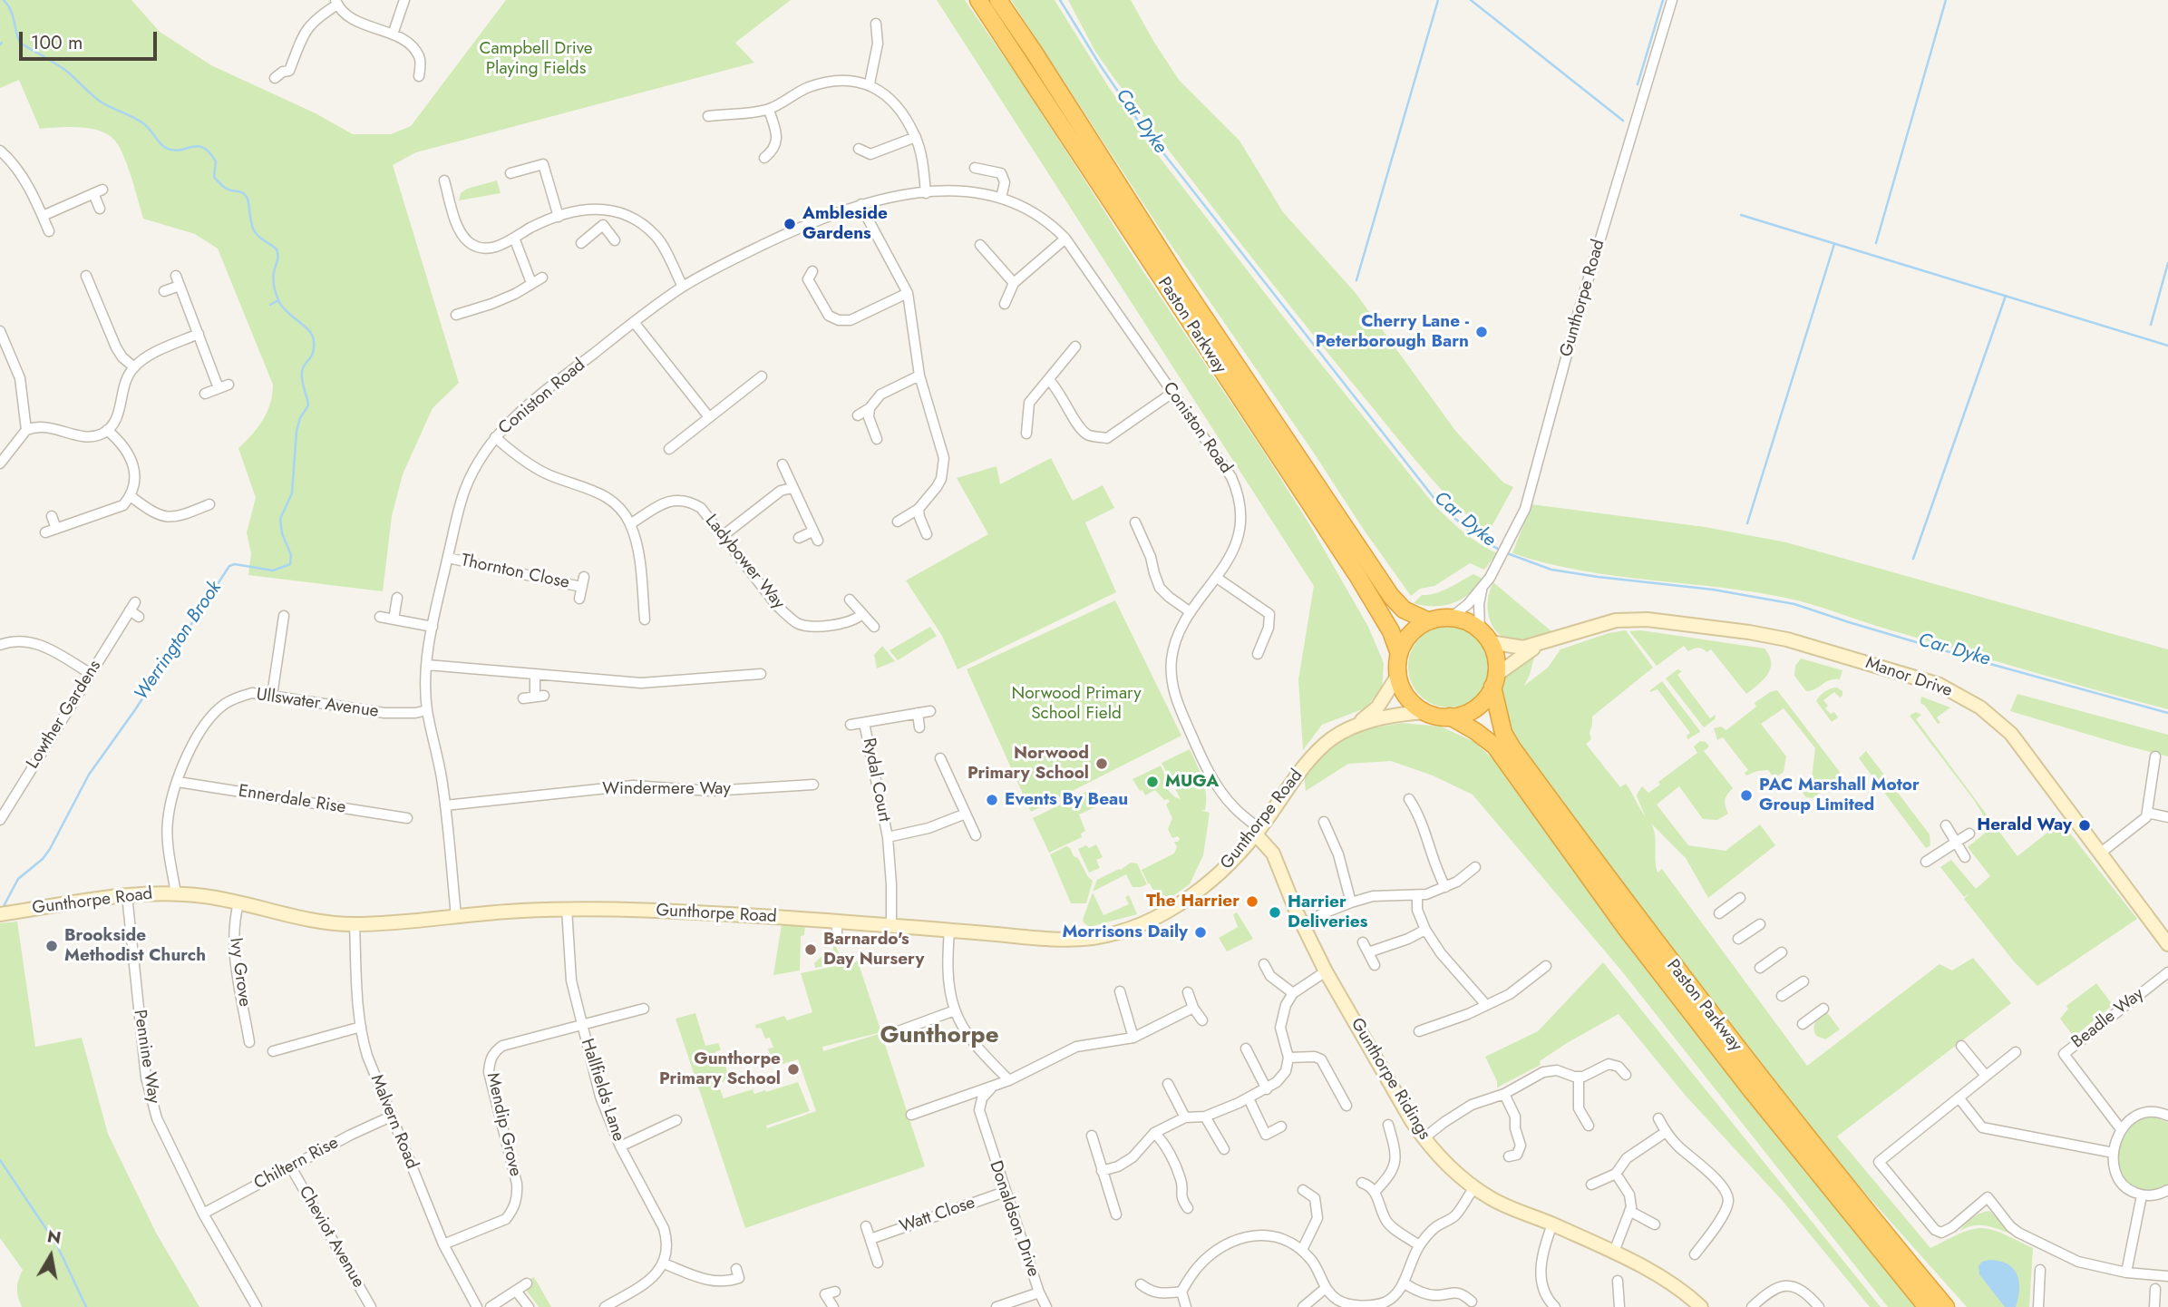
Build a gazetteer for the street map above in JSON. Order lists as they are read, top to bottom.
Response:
{
  "streets": {
    "highway": ["Paston Parkway"],
    "street": [
      "Gunthorpe Road",
      "Coniston Road",
      "Ladybower Way",
      "Thornton Close",
      "Manor Drive",
      "Ullswater Avenue",
      "Lowther Gardens",
      "Rydal Court",
      "Windermere Way",
      "Ennerdale Rise",
      "Ivy Grove",
      "Beadle Way",
      "Pennine Way",
      "Gunthorpe Ridings",
      "Hallfields Lane",
      "Malvern Road",
      "Mendip Grove",
      "Chiltern Rise",
      "Watt Close",
      "Donaldson Drive",
      "Cheviot Avenue"
    ]
  },
  "crossings": [
    ["Gunthorpe Road", "Paston Parkway"],
    ["Gunthorpe Road", "Coniston Road"],
    ["Gunthorpe Road", "Manor Drive"],
    ["Gunthorpe Road", "Ullswater Avenue"],
    ["Gunthorpe Road", "Rydal Court"],
    ["Gunthorpe Road", "Ivy Grove"],
    ["Gunthorpe Road", "Pennine Way"],
    ["Gunthorpe Road", "Gunthorpe Ridings"],
    ["Gunthorpe Road", "Hallfields Lane"],
    ["Gunthorpe Road", "Malvern Road"],
    ["Paston Parkway", "Manor Drive"],
    ["Coniston Road", "Thornton Close"],
    ["Coniston Road", "Ullswater Avenue"],
    ["Coniston Road", "Windermere Way"],
    ["Coniston Road", "Gunthorpe Ridings"],
    ["Ullswater Avenue", "Ennerdale Rise"],
    ["Pennine Way", "Chiltern Rise"],
    ["Hallfields Lane", "Mendip Grove"],
    ["Malvern Road", "Mendip Grove"],
    ["Malvern Road", "Chiltern Rise"],
    ["Chiltern Rise", "Cheviot Avenue"],
    ["Watt Close", "Donaldson Drive"]
  ],
  "districts": ["Gunthorpe"],
  "water": ["Car Dyke", "Werrington Brook"],
  "parks": ["Campbell Drive Playing Fields", "Norwood Primary School Field"],
  "places": [
    "Ambleside Gardens",
    "Cherry Lane - Peterborough Barn",
    "Norwood Primary School",
    "MUGA",
    "PAC Marshall Motor Group Limited",
    "Events By Beau",
    "Herald Way",
    "The Harrier",
    "Harrier Deliveries",
    "Morrisons Daily",
    "Brookside Methodist Church",
    "Barnardo's Day Nursery",
    "Gunthorpe Primary School"
  ],
  "scale_bar": "100 m",
  "north": "top"
}
